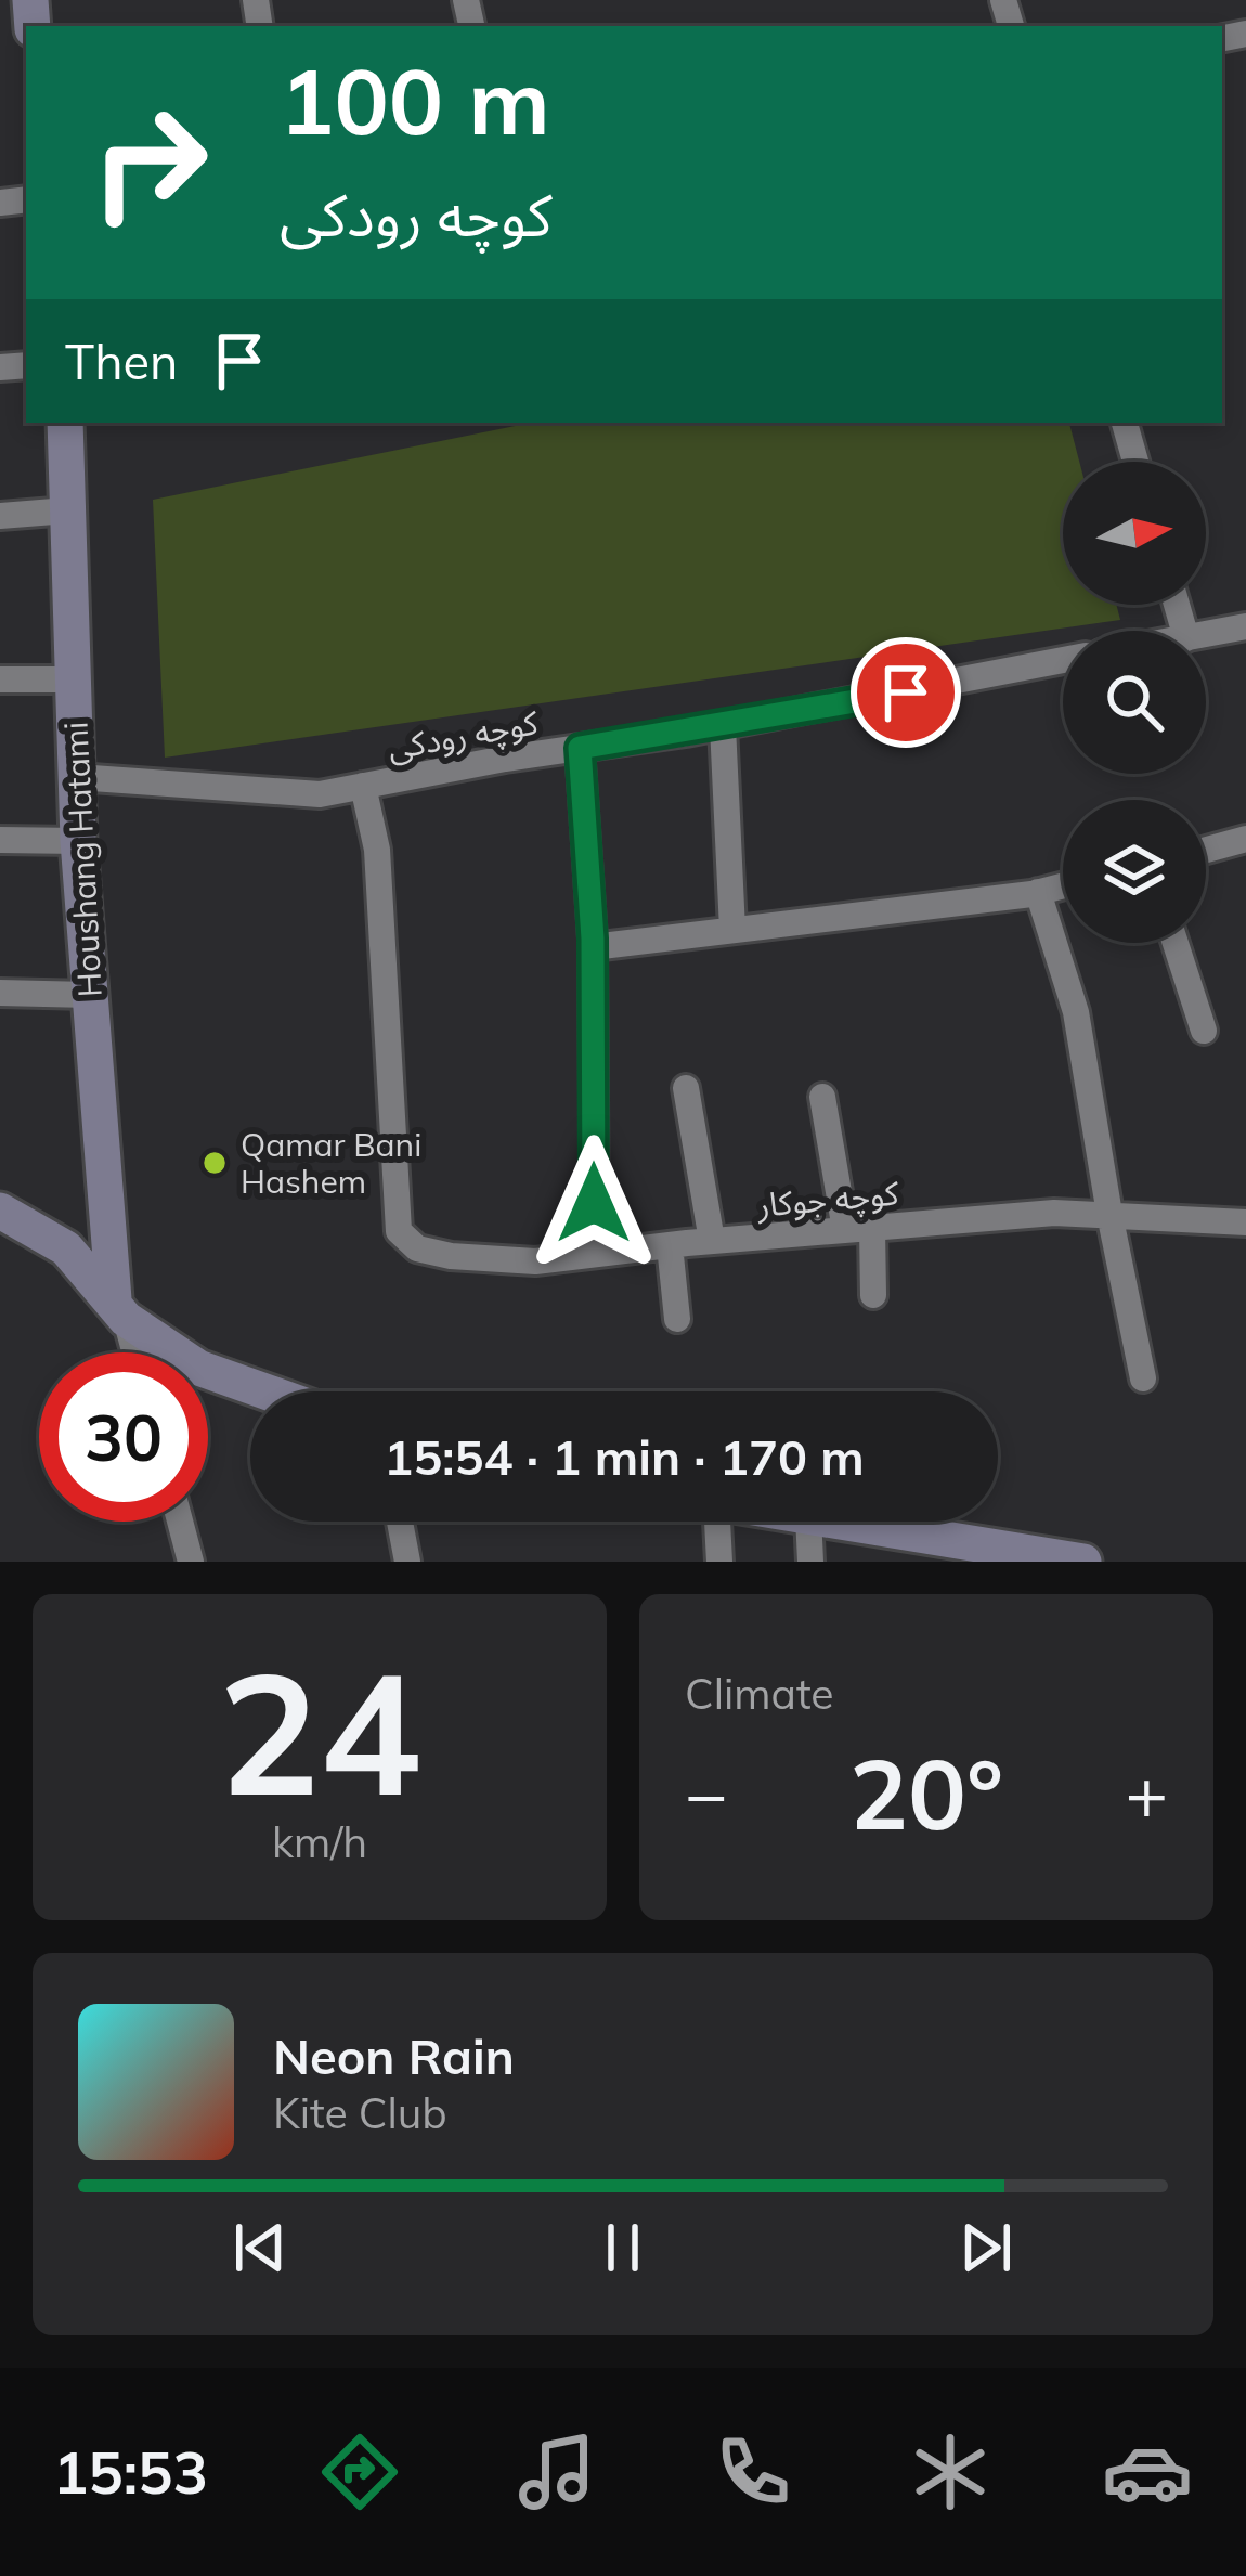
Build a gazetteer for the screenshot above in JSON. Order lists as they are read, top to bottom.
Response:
{
  "streets": {
    "main road": ["Houshang Hatami"],
    "street": ["کوچه رودکی", "کوچه جوکار"]
  },
  "crossings": [
    ["کوچه رودکی", "Houshang Hatami"],
    ["کوچه رودکی", "کوچه جوکار"]
  ],
  "places": ["Qamar Bani Hashem"],
  "north": "right",
  "page": {
    "turn": ["100 m", "کوچه رودکی"],
    "then": "Then",
    "limit": "30",
    "trip": "15:54 · 1 min · 170 m",
    "tile": [
      ["24", "km/h"],
      "Climate"
    ],
    "heat": ["−", "20°", "+"],
    "song": ["Neon Rain", "Kite Club"],
    "tabs": "15:53"
  }
}
